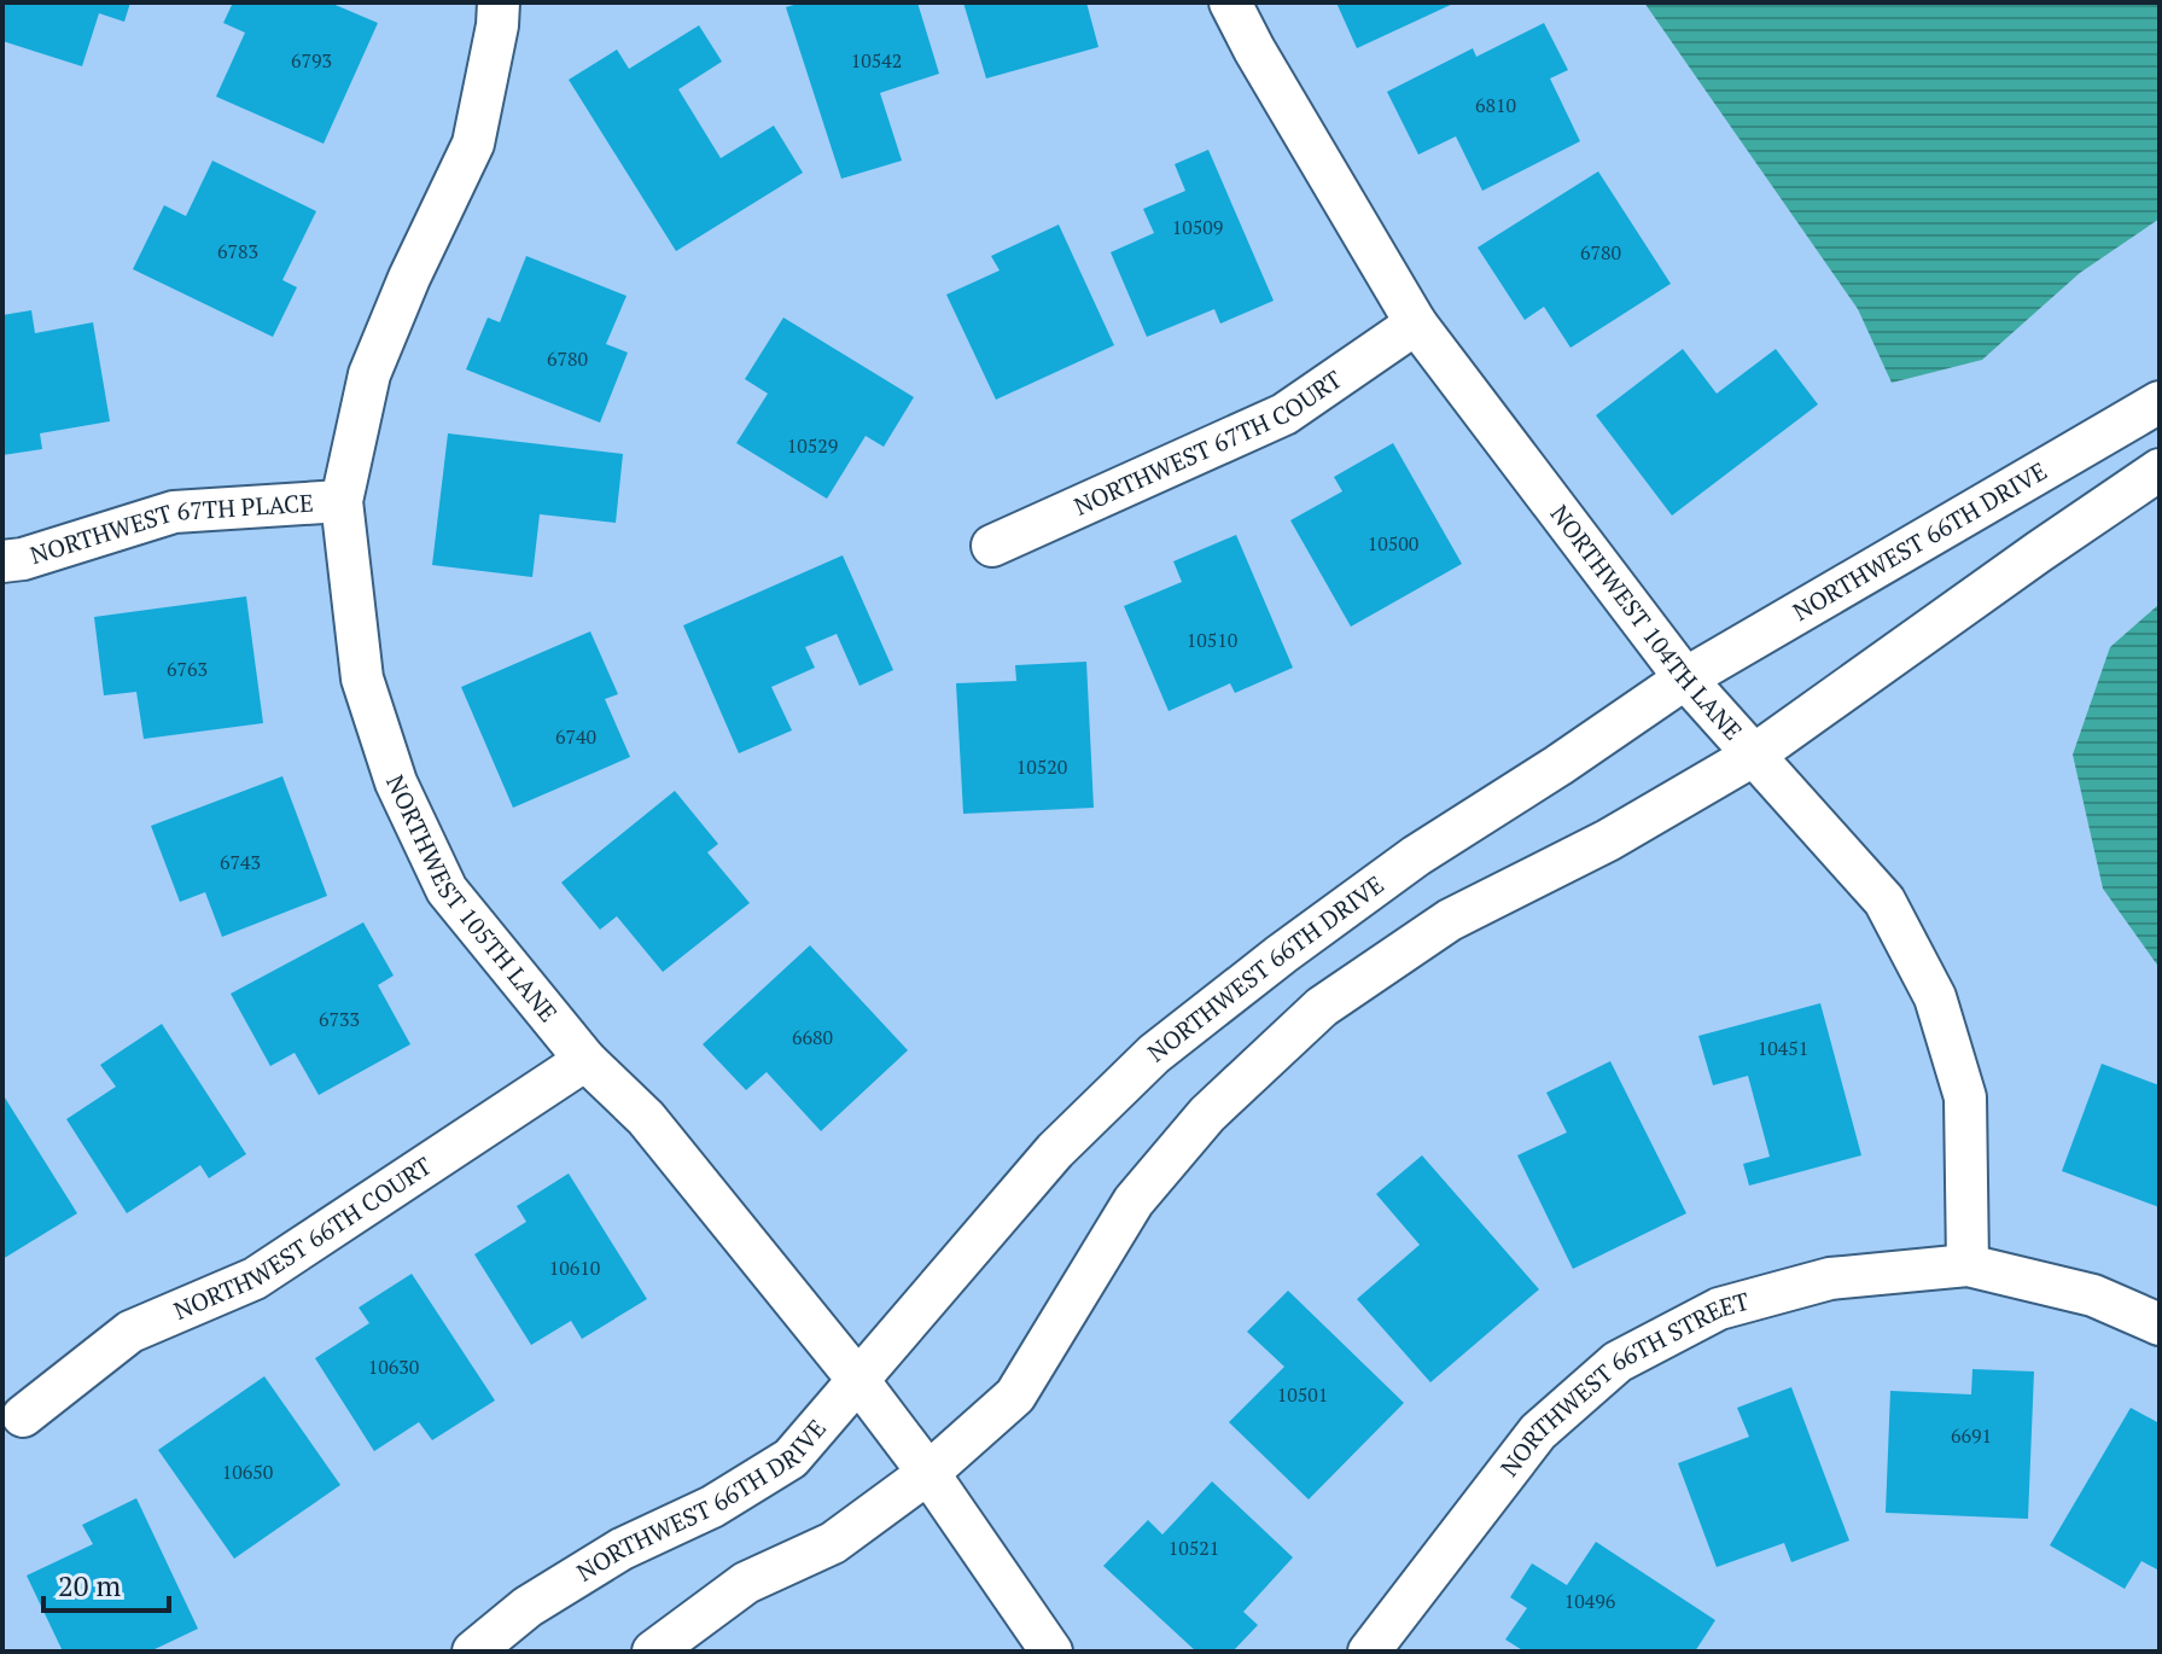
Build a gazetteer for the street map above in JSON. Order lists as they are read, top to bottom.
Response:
{
  "streets": {
    "street": [
      "NORTHWEST 67TH COURT",
      "NORTHWEST 67TH PLACE",
      "NORTHWEST 66TH DRIVE",
      "NORTHWEST 104TH LANE",
      "NORTHWEST 105TH LANE",
      "NORTHWEST 66TH COURT",
      "NORTHWEST 66TH STREET"
    ]
  },
  "crossings": [
    ["NORTHWEST 67TH COURT", "NORTHWEST 104TH LANE"],
    ["NORTHWEST 67TH PLACE", "NORTHWEST 105TH LANE"],
    ["NORTHWEST 66TH DRIVE", "NORTHWEST 104TH LANE"],
    ["NORTHWEST 66TH DRIVE", "NORTHWEST 105TH LANE"],
    ["NORTHWEST 104TH LANE", "NORTHWEST 66TH STREET"],
    ["NORTHWEST 105TH LANE", "NORTHWEST 66TH COURT"]
  ],
  "house_numbers": [
    "6793",
    "10542",
    "6810",
    "10509",
    "6783",
    "6780",
    "6780",
    "10529",
    "10500",
    "10510",
    "6763",
    "6740",
    "10520",
    "6743",
    "6733",
    "6680",
    "10451",
    "10610",
    "10630",
    "10501",
    "6691",
    "10650",
    "10521",
    "10496"
  ],
  "scale_bar": "20 m"
}
